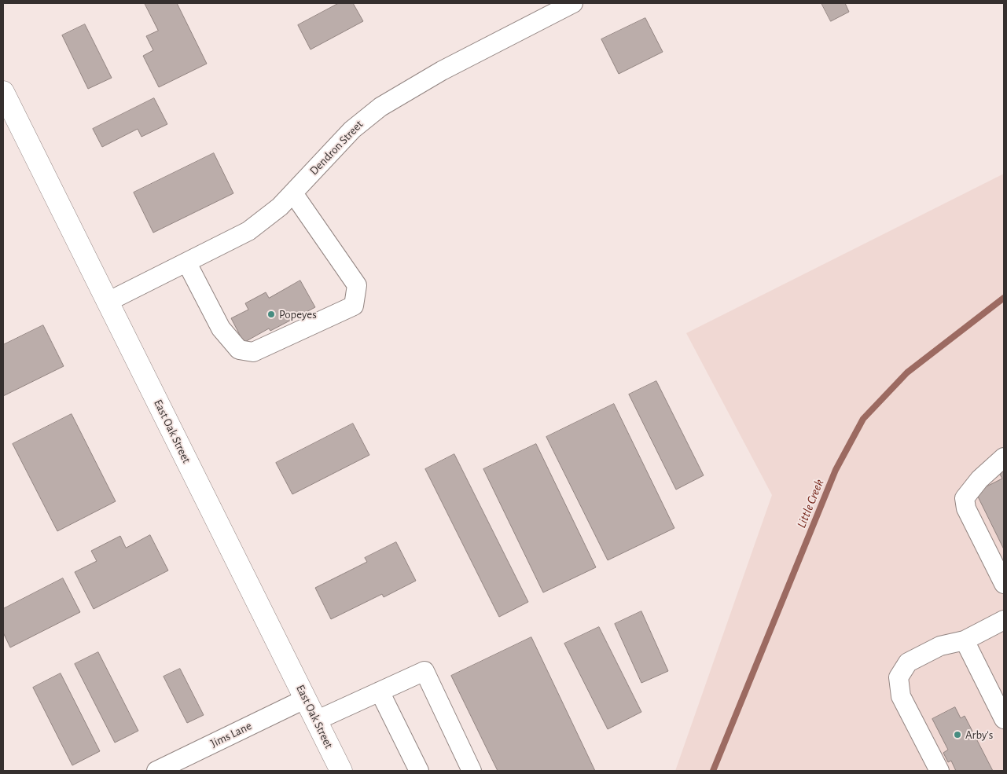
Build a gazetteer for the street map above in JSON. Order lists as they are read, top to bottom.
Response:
{
  "streets": {
    "highway": ["East Oak Street"],
    "street": ["Dendron Street", "Jims Lane"]
  },
  "crossings": [
    ["Dendron Street", "East Oak Street"],
    ["East Oak Street", "Jims Lane"]
  ],
  "water": ["Little Creek"],
  "places": ["Popeyes", "Arby's"]
}
